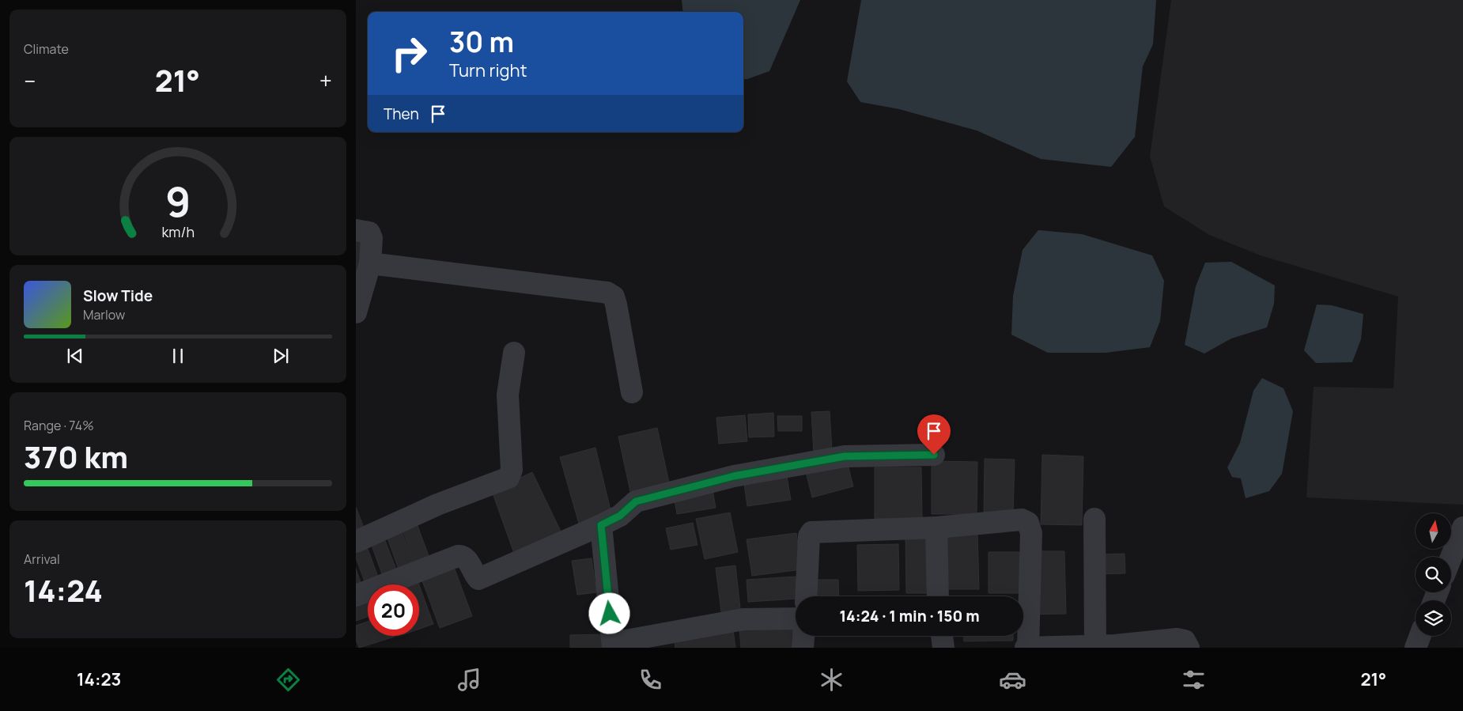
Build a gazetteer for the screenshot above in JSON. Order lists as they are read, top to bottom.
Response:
{
  "north": "top",
  "page": {
    "tile": [
      "Climate",
      ["Range · 74%", "370 km"],
      ["Arrival", "14:24"]
    ],
    "turn": ["30 m", "Turn right"],
    "heat": ["−", "21°", "+"],
    "then": "Then",
    "song": ["Slow Tide", "Marlow"],
    "limit": "20",
    "trip": "14:24 · 1 min · 150 m",
    "tabs": ["14:23", "21°"],
    "gauge": ["9", "km/h"]
  }
}
